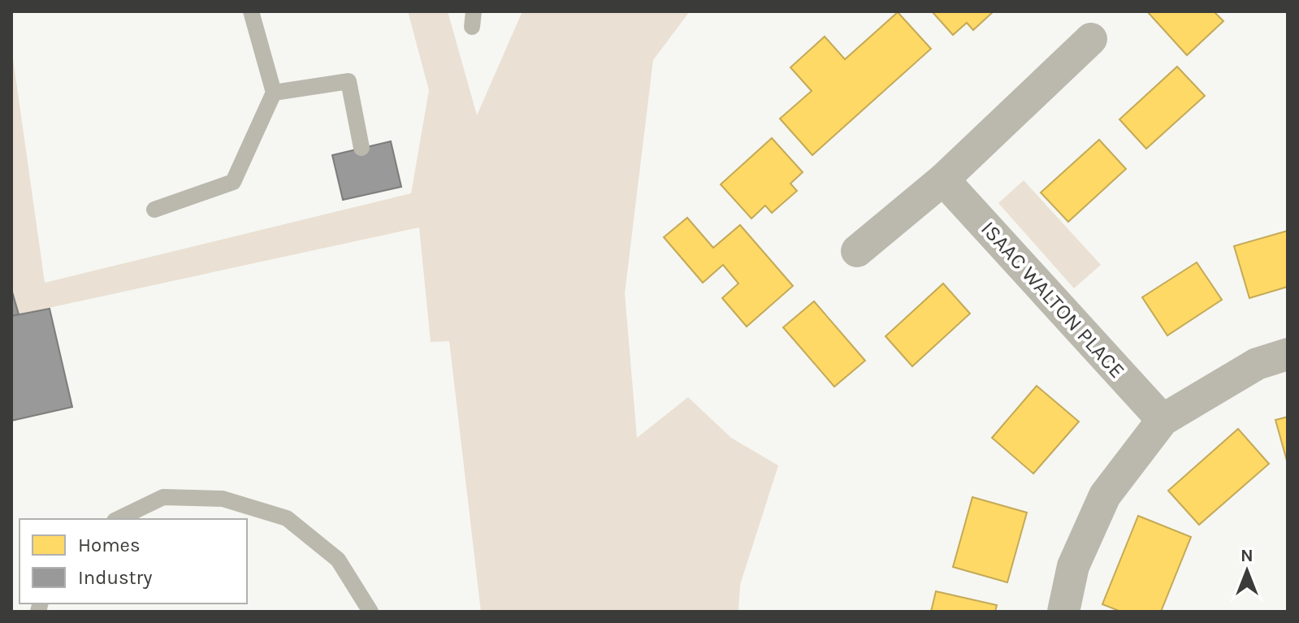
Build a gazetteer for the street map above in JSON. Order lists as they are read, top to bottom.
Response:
{
  "streets": {
    "street": ["ISAAC WALTON PLACE"]
  },
  "legend": ["Homes", "Industry"],
  "north": "top"
}
